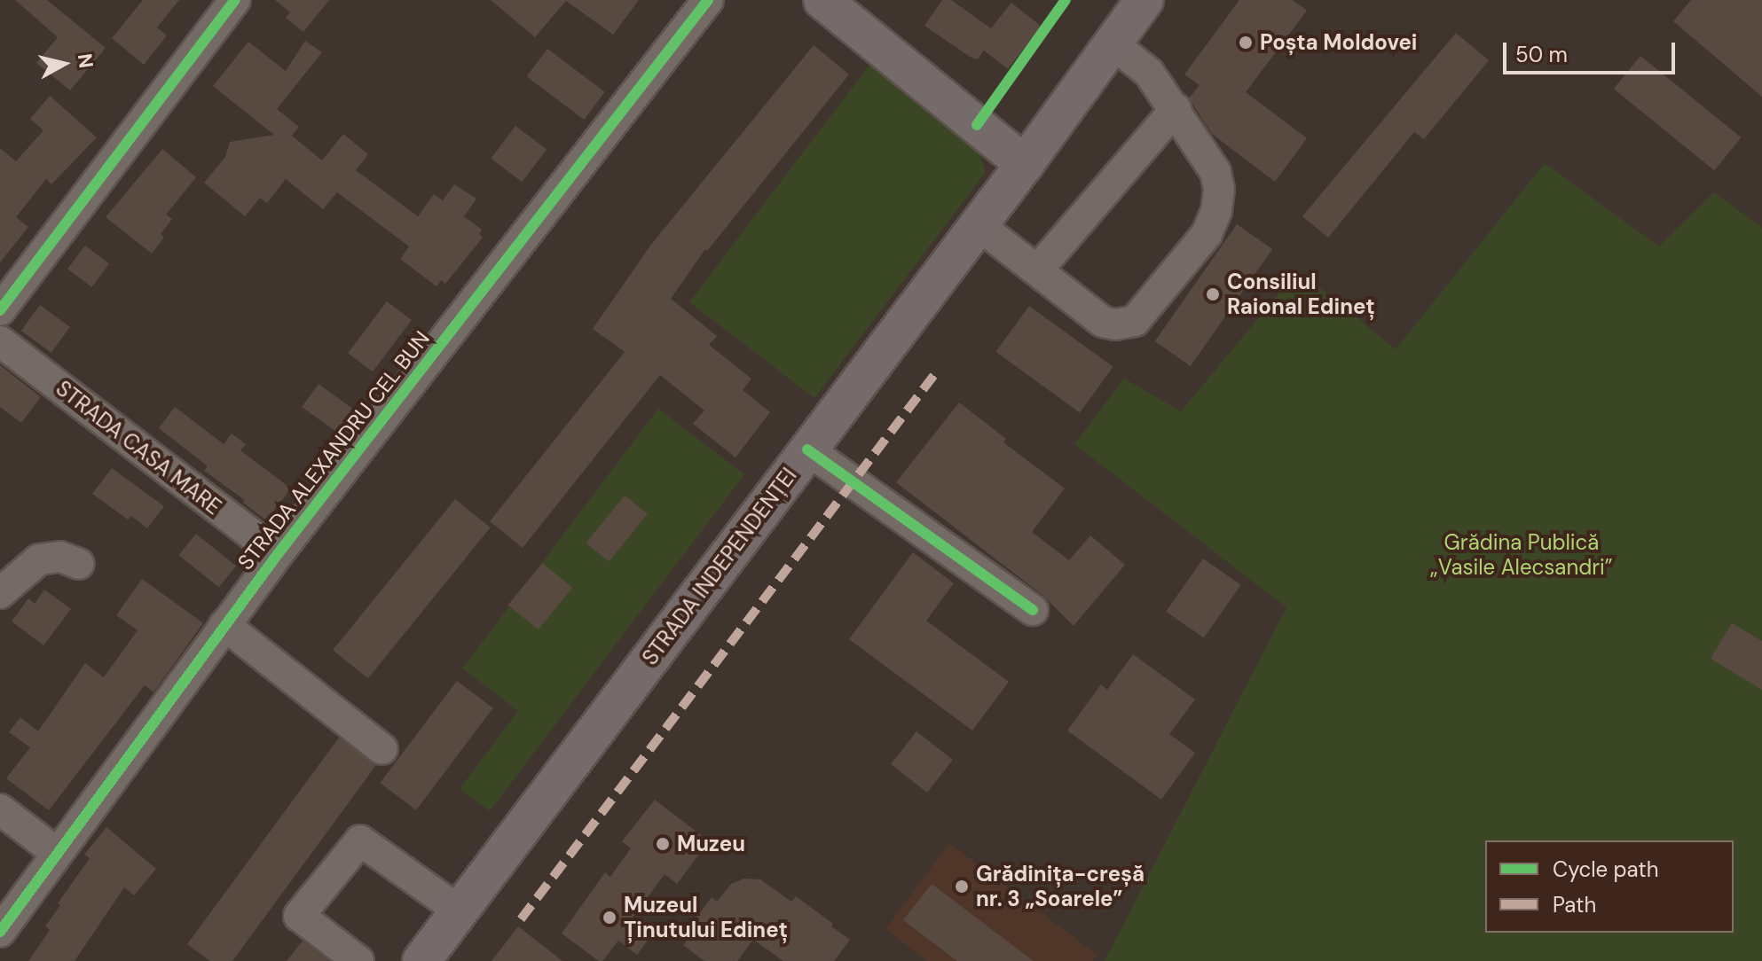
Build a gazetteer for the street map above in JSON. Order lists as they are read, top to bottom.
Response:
{
  "streets": {
    "main road": ["STRADA INDEPENDENȚEI"],
    "street": ["STRADA CASA MARE", "STRADA ALEXANDRU CEL BUN"]
  },
  "crossings": [
    ["STRADA CASA MARE", "STRADA ALEXANDRU CEL BUN"]
  ],
  "parks": ["Grădina Publică „Vasile Alecsandri”"],
  "places": [
    "Poșta Moldovei",
    "Consiliul Raional Edineț",
    "Muzeu",
    "Grădinița-creșă nr. 3 „Soarele”",
    "Muzeul Ținutului Edineț"
  ],
  "legend": ["Cycle path", "Path"],
  "scale_bar": "50 m",
  "north": "right"
}
